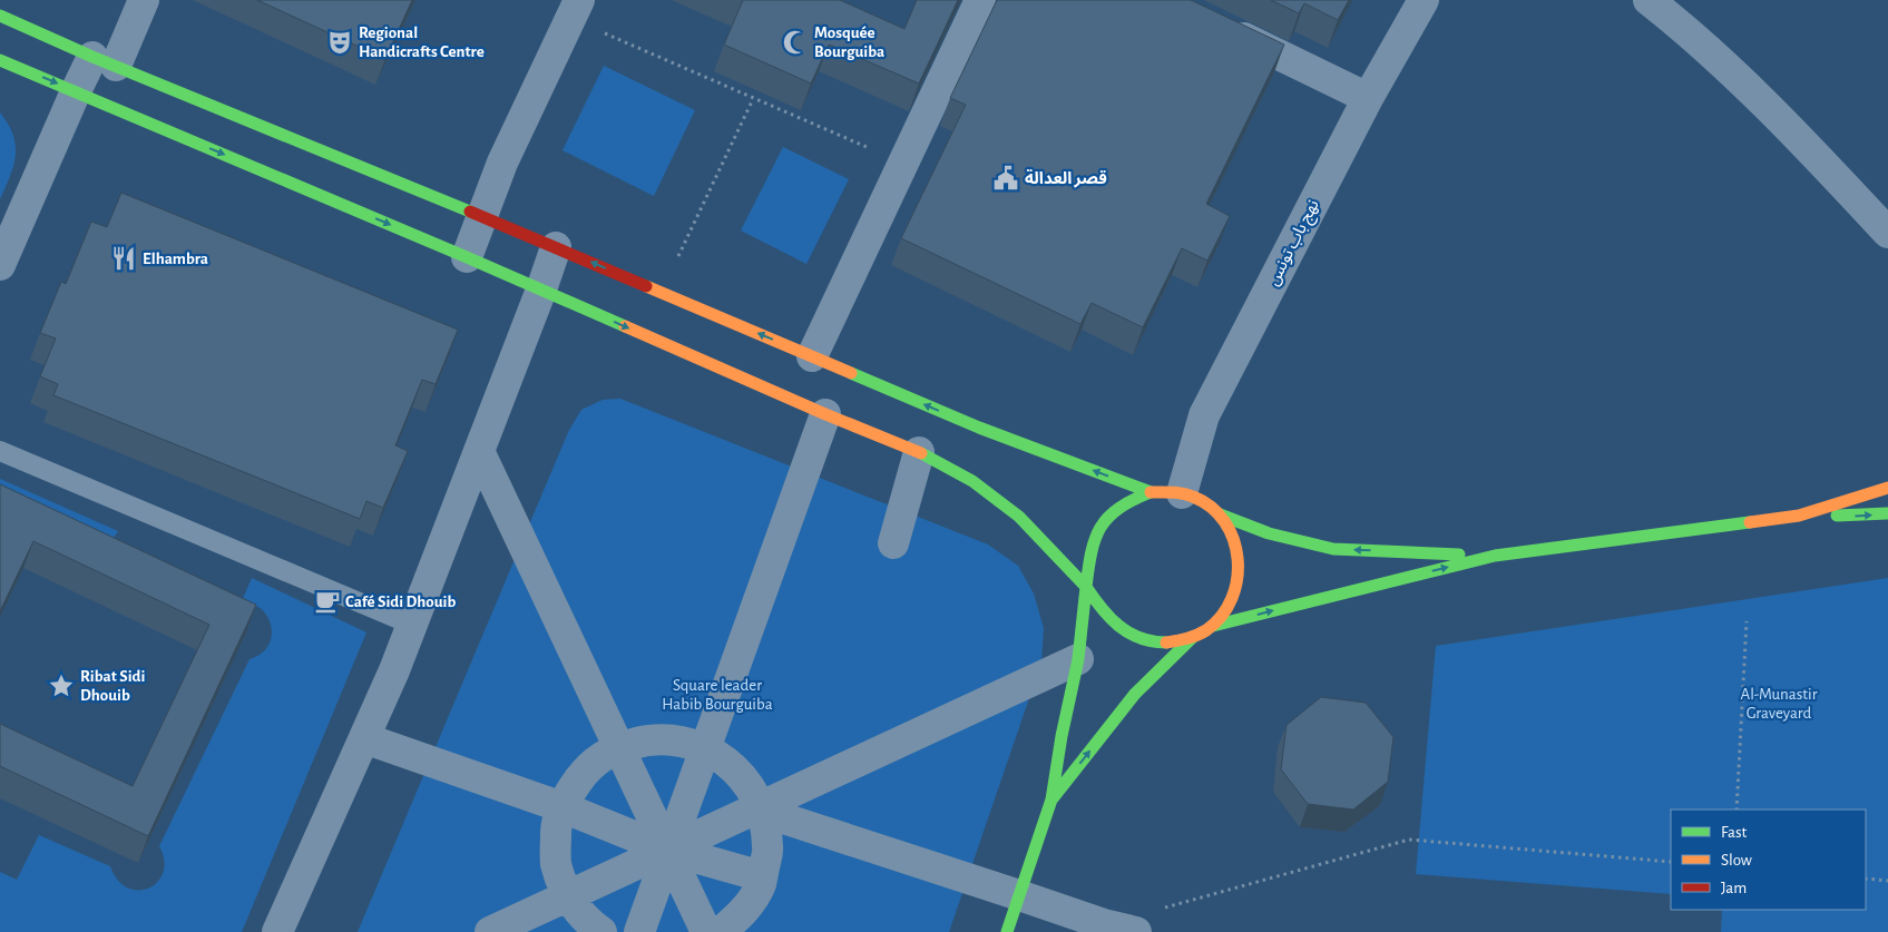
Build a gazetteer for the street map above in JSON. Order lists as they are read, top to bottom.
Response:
{
  "streets": {
    "street": ["نهج باب تونس"]
  },
  "parks": ["Square leader Habib Bourguiba", "Al-Munastir Graveyard"],
  "places": {
    "theatre": ["Regional Handicrafts Centre"],
    "mosque": ["Mosquée Bourguiba"],
    "public building": ["قصر العدالة"],
    "restaurant": ["Elhambra"],
    "cafe": ["Café Sidi Dhouib"],
    "place": ["Ribat Sidi Dhouib"]
  },
  "legend": ["Fast", "Slow", "Jam"]
}
